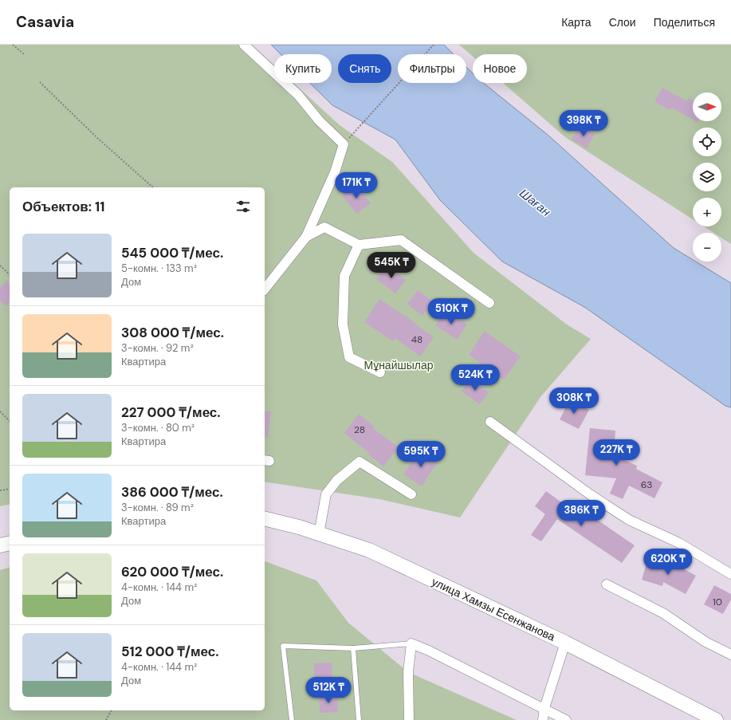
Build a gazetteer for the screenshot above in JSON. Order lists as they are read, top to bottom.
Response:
{
  "streets": {
    "street": ["улица Хамзы Есенжанова"]
  },
  "water": ["Шаған"],
  "parks": ["Мұнайшылар"],
  "house_numbers": [
    "48",
    "28",
    "63",
    "10"
  ],
  "north": "right",
  "page": {
    "header": "Casavia",
    "nav": ["Карта", "Слои", "Поделиться"],
    "chip": [
      "Купить",
      "Снять",
      "Фильтры",
      "Новое"
    ],
    "map_buttons": ["+", "−"],
    "price": [
      "398K ₸",
      "171K ₸",
      "545K ₸",
      "510K ₸",
      "524K ₸",
      "308K ₸",
      "227K ₸",
      "595K ₸",
      "386K ₸",
      "620K ₸",
      "512K ₸"
    ],
    "heading": "Объектов: 11",
    "list": [
      {
        "name": "545 000 ₸/мес.",
        "note": "5-комн. · 133 m² · Дом"
      },
      {
        "name": "308 000 ₸/мес.",
        "note": "3-комн. · 92 m² · Квартира"
      },
      {
        "name": "227 000 ₸/мес.",
        "note": "3-комн. · 80 m² · Квартира"
      },
      {
        "name": "386 000 ₸/мес.",
        "note": "3-комн. · 89 m² · Квартира"
      },
      {
        "name": "620 000 ₸/мес.",
        "note": "4-комн. · 144 m² · Дом"
      },
      {
        "name": "512 000 ₸/мес.",
        "note": "4-комн. · 144 m² · Дом"
      }
    ]
  }
}
